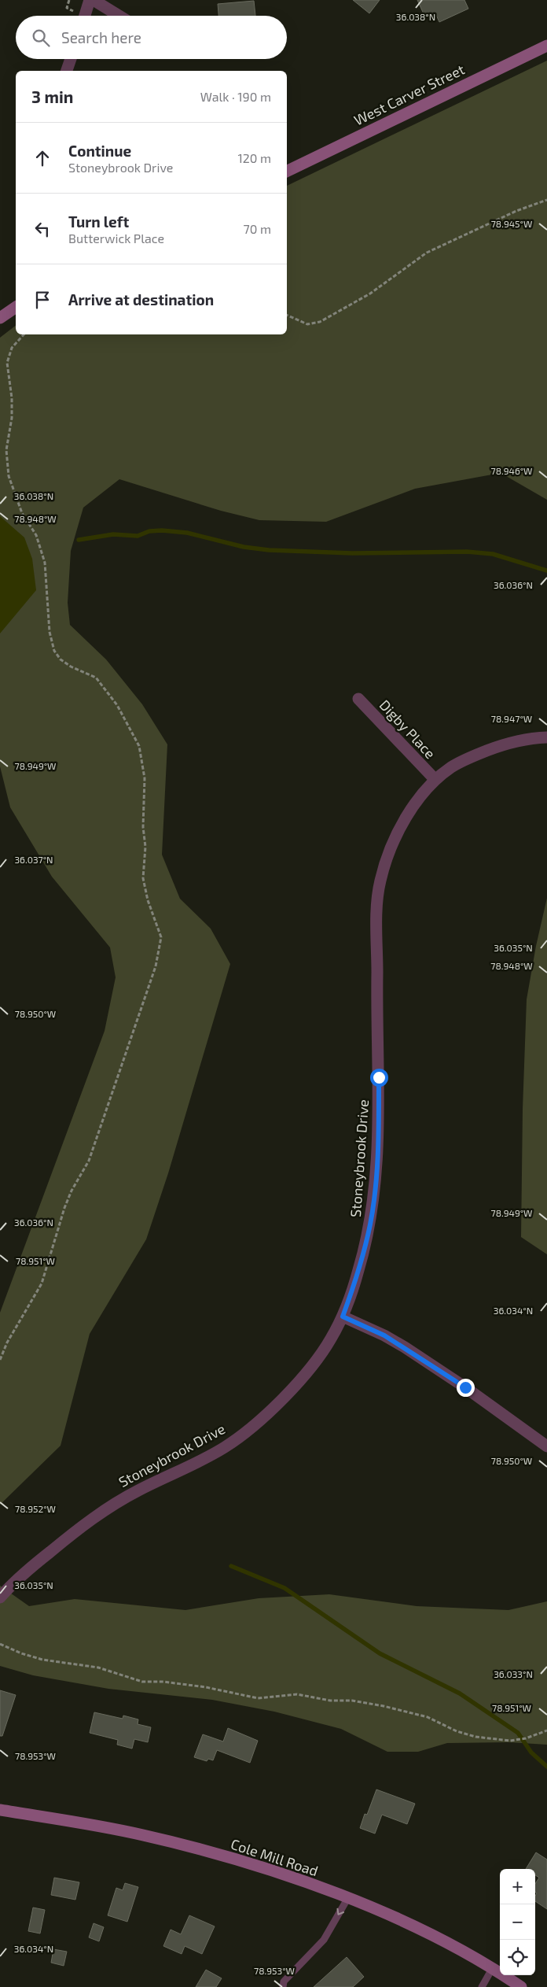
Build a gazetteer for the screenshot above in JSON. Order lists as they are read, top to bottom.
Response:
{
  "streets": {
    "street": [
      "West Carver Street",
      "Digby Place",
      "Stoneybrook Drive",
      "Cole Mill Road"
    ]
  },
  "crossings": [
    ["Digby Place", "Stoneybrook Drive"]
  ],
  "page": {
    "search": "Search here",
    "heading": ["3 min", "Walk · 190 m"],
    "list": [
      ["Continue", "Stoneybrook Drive", "120 m"],
      ["Turn left", "Butterwick Place", "70 m"],
      "Arrive at destination"
    ],
    "map_buttons": ["+", "−"]
  },
  "coordinates": [
    "36.038°N",
    "78.945°W",
    "78.946°W",
    "78.948°W",
    "36.036°N",
    "78.947°W",
    "78.949°W",
    "36.037°N",
    "36.035°N",
    "78.950°W",
    "78.951°W",
    "36.034°N",
    "78.952°W",
    "36.033°N",
    "78.953°W"
  ]
}
